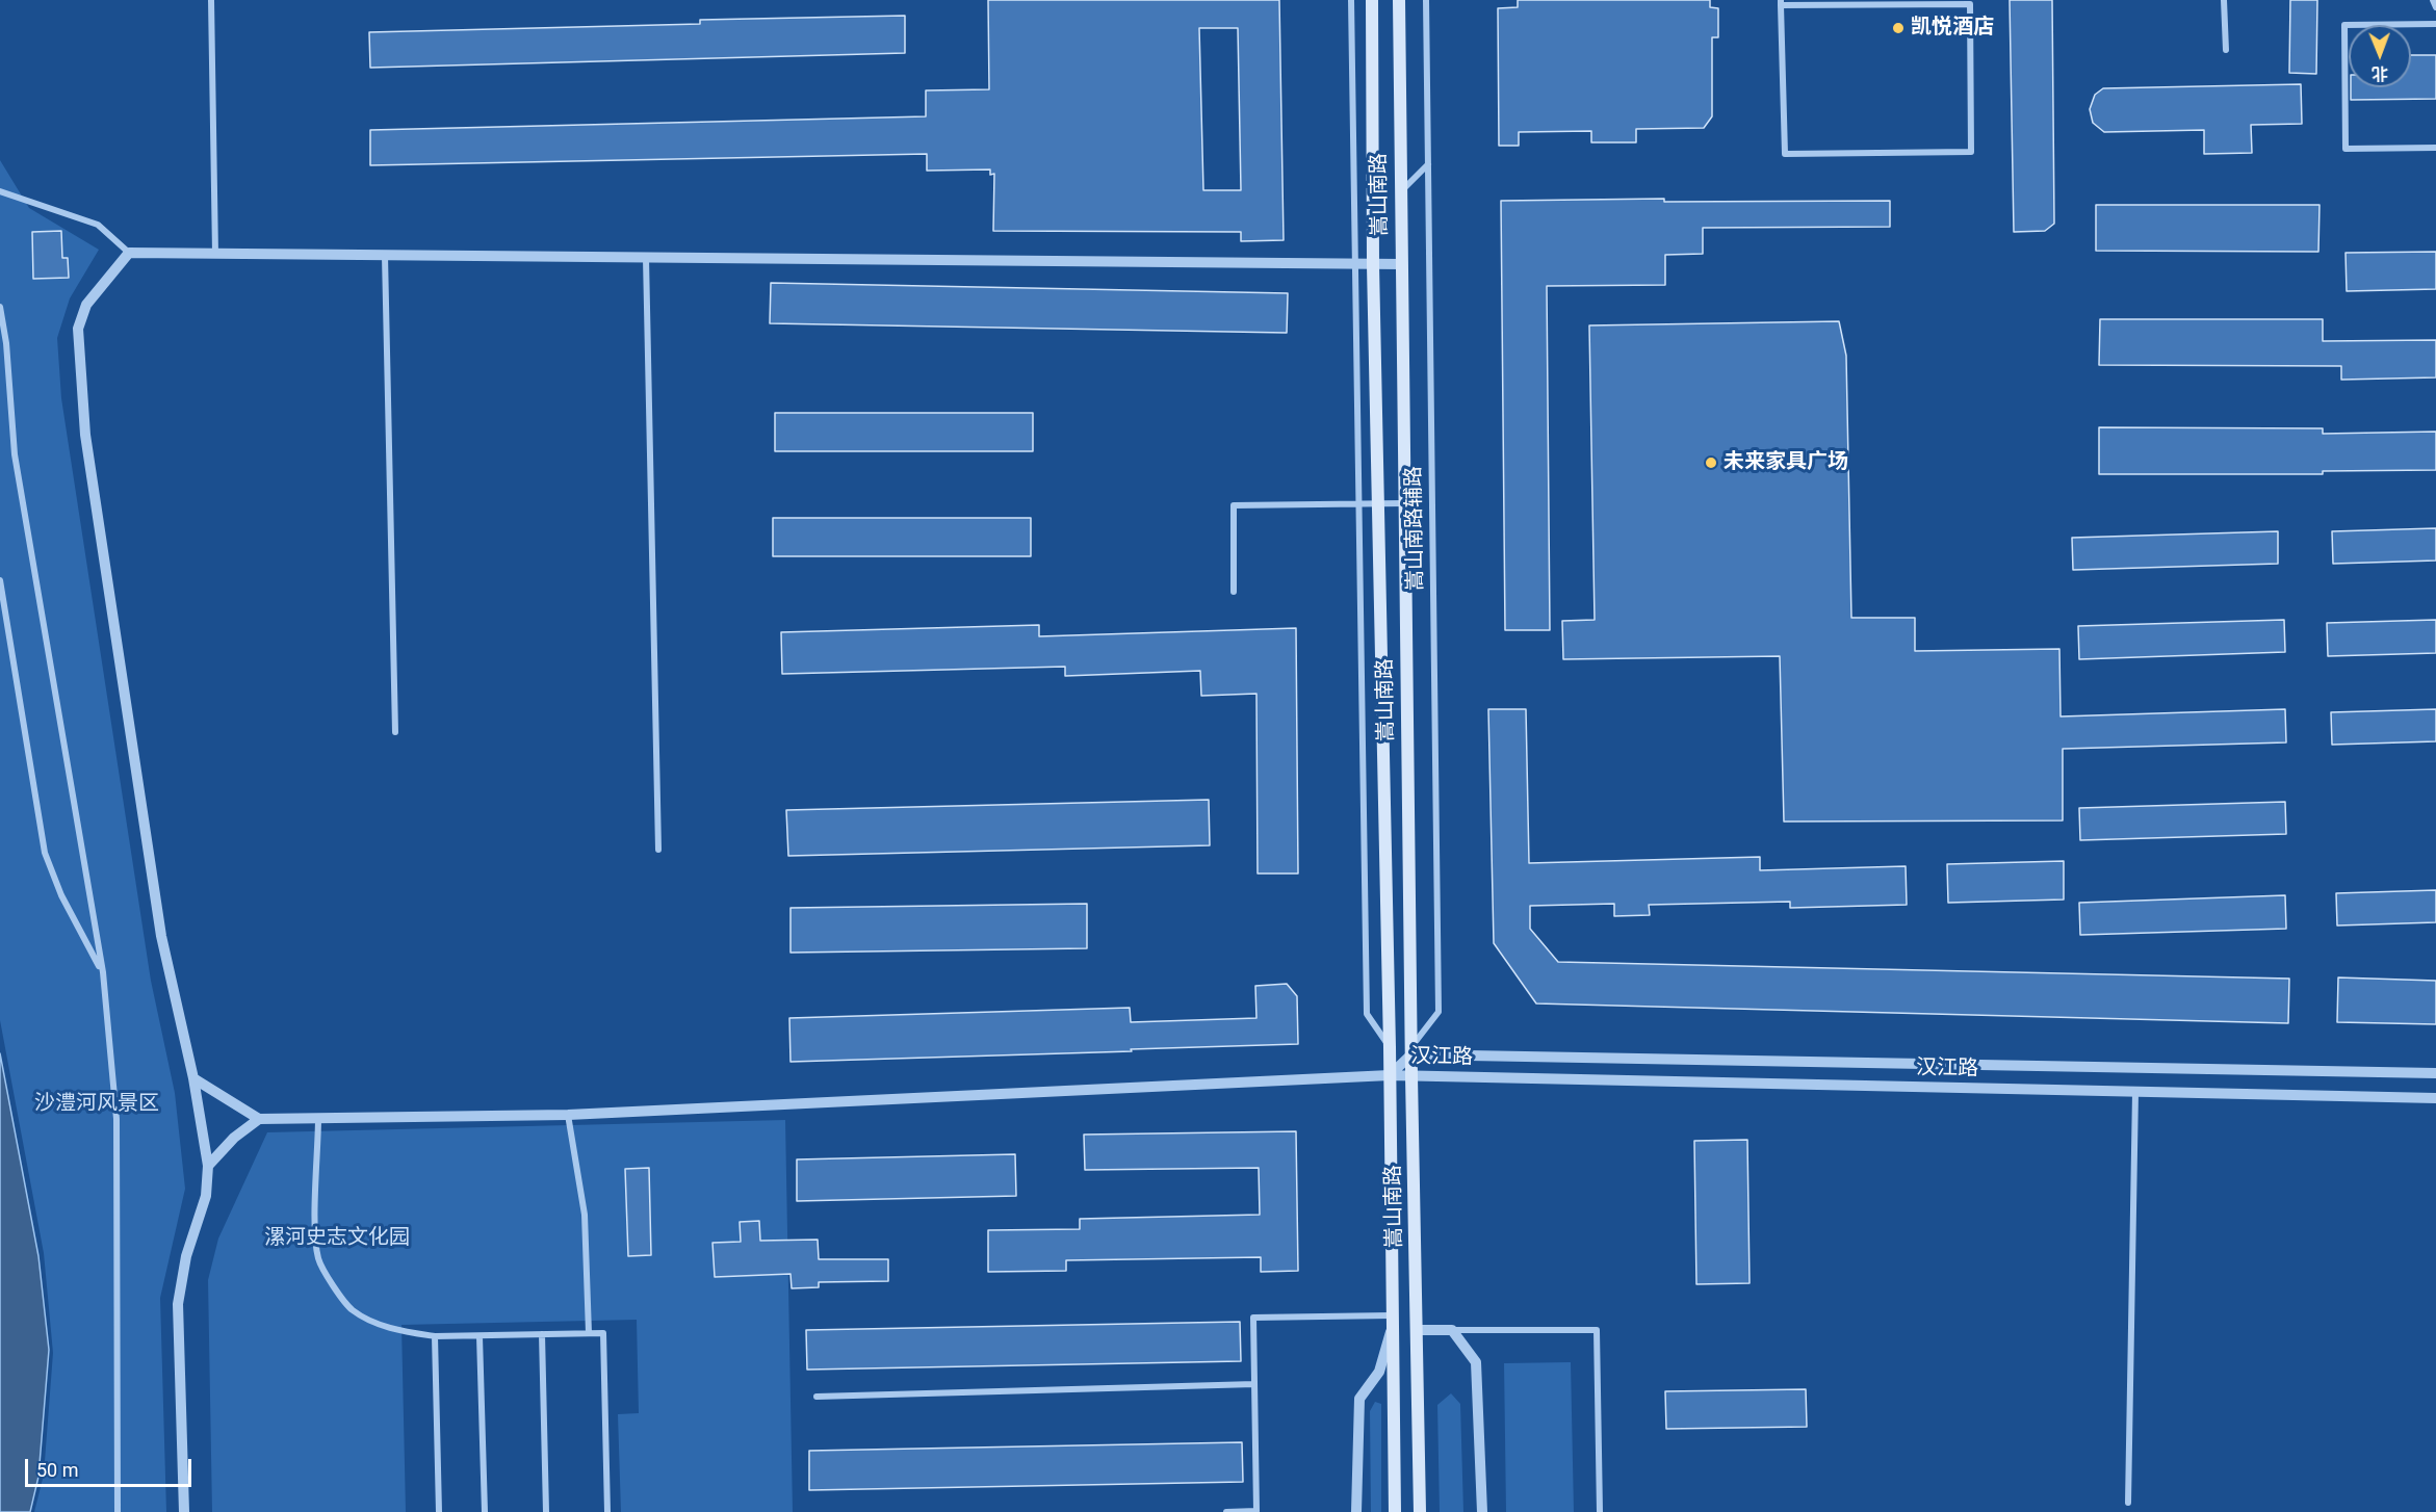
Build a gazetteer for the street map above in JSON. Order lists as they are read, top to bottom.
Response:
{
  "streets": {
    "main road": ["嵩山南路"],
    "street": ["嵩山南路辅路", "汉江路"]
  },
  "crossings": [
    ["嵩山南路", "嵩山南路辅路"],
    ["嵩山南路", "汉江路"],
    ["嵩山南路辅路", "汉江路"]
  ],
  "parks": ["沙澧河风景区", "漯河史志文化园"],
  "places": ["凯悦酒店", "未来家具广场"],
  "scale_bar": "50 m",
  "north": "bottom"
}
